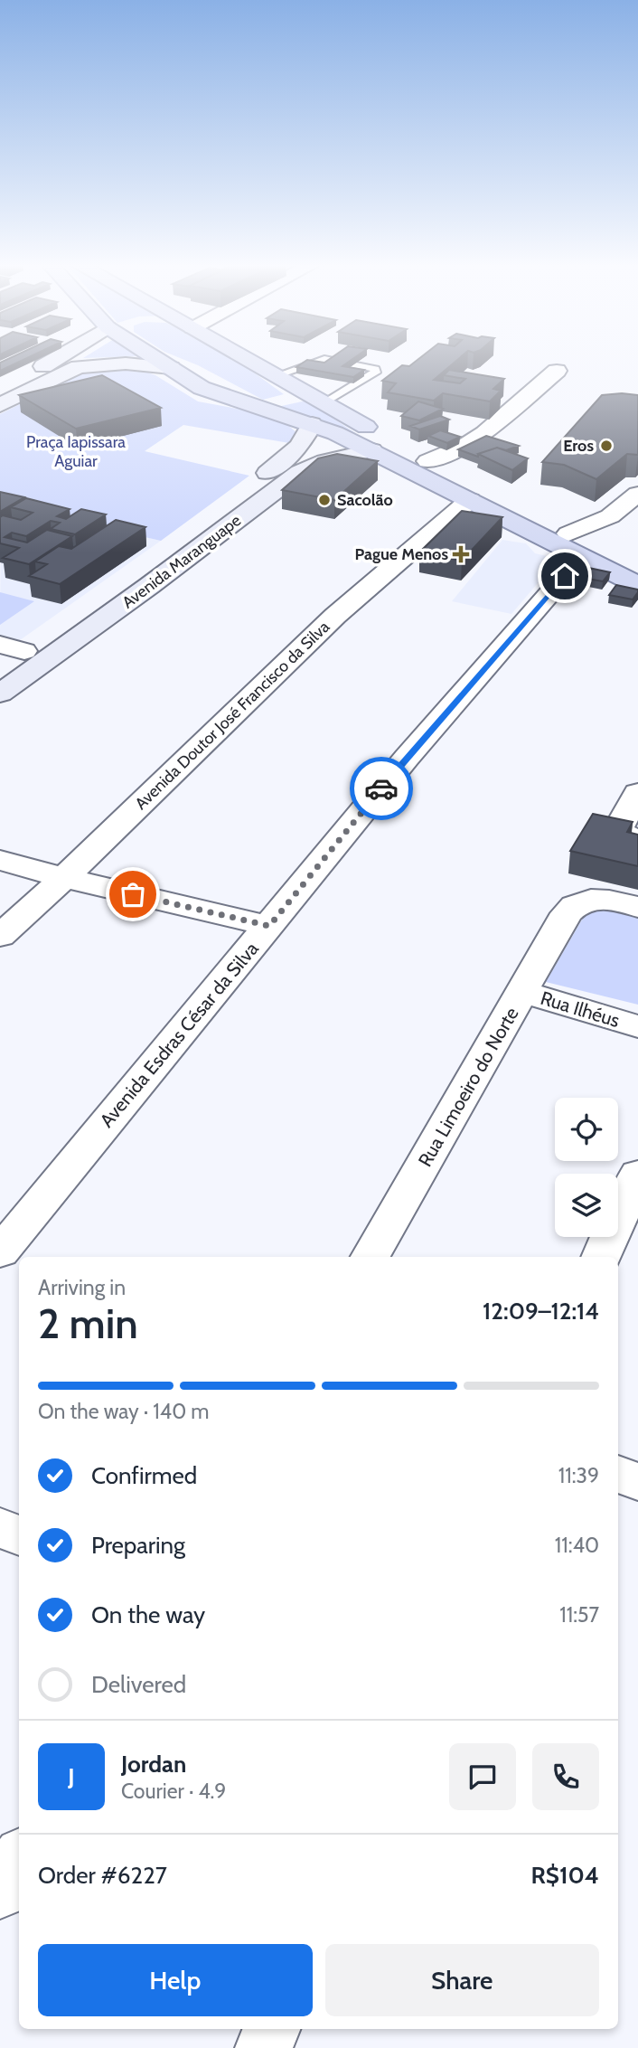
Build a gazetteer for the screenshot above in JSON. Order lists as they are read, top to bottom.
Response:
{
  "streets": {
    "main road": ["Avenida Maranguape"],
    "street": [
      "Avenida Doutor José Francisco da Silva",
      "Rua Ilhéus",
      "Avenida Esdras César da Silva",
      "Rua Limoeiro do Norte"
    ]
  },
  "crossings": [
    ["Rua Ilhéus", "Rua Limoeiro do Norte"]
  ],
  "parks": ["Praça Iapissara Aguiar"],
  "places": {
    "other": ["Eros", "Sacolão"],
    "health": ["Pague Menos"]
  },
  "page": {
    "heading": ["2 min", "Arriving in", "12:09–12:14"],
    "panel": [
      "Jordan",
      "Courier · 4.9",
      "Order #6227",
      "R$104"
    ],
    "bar": "On the way · 140 m",
    "list": [
      ["Confirmed", "11:39"],
      ["Preparing", "11:40"],
      ["On the way", "11:57"],
      "Delivered"
    ],
    "round": "J",
    "buttons": ["Help", "Share"]
  }
}
